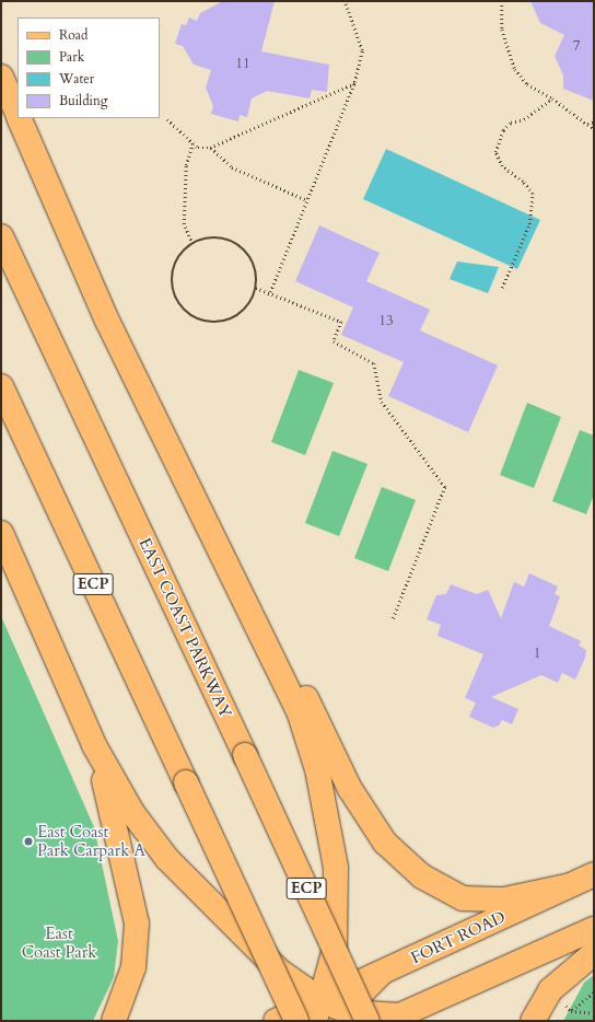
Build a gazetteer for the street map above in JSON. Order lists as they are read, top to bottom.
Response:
{
  "streets": {
    "main road": ["ECP", "EAST COAST PARKWAY", "FORT ROAD"]
  },
  "parks": ["East Coast Park"],
  "places": ["East Coast Park Carpark A"],
  "house_numbers": [
    "7",
    "11",
    "13",
    "1"
  ],
  "legend": [
    "Road",
    "Park",
    "Water",
    "Building"
  ]
}
